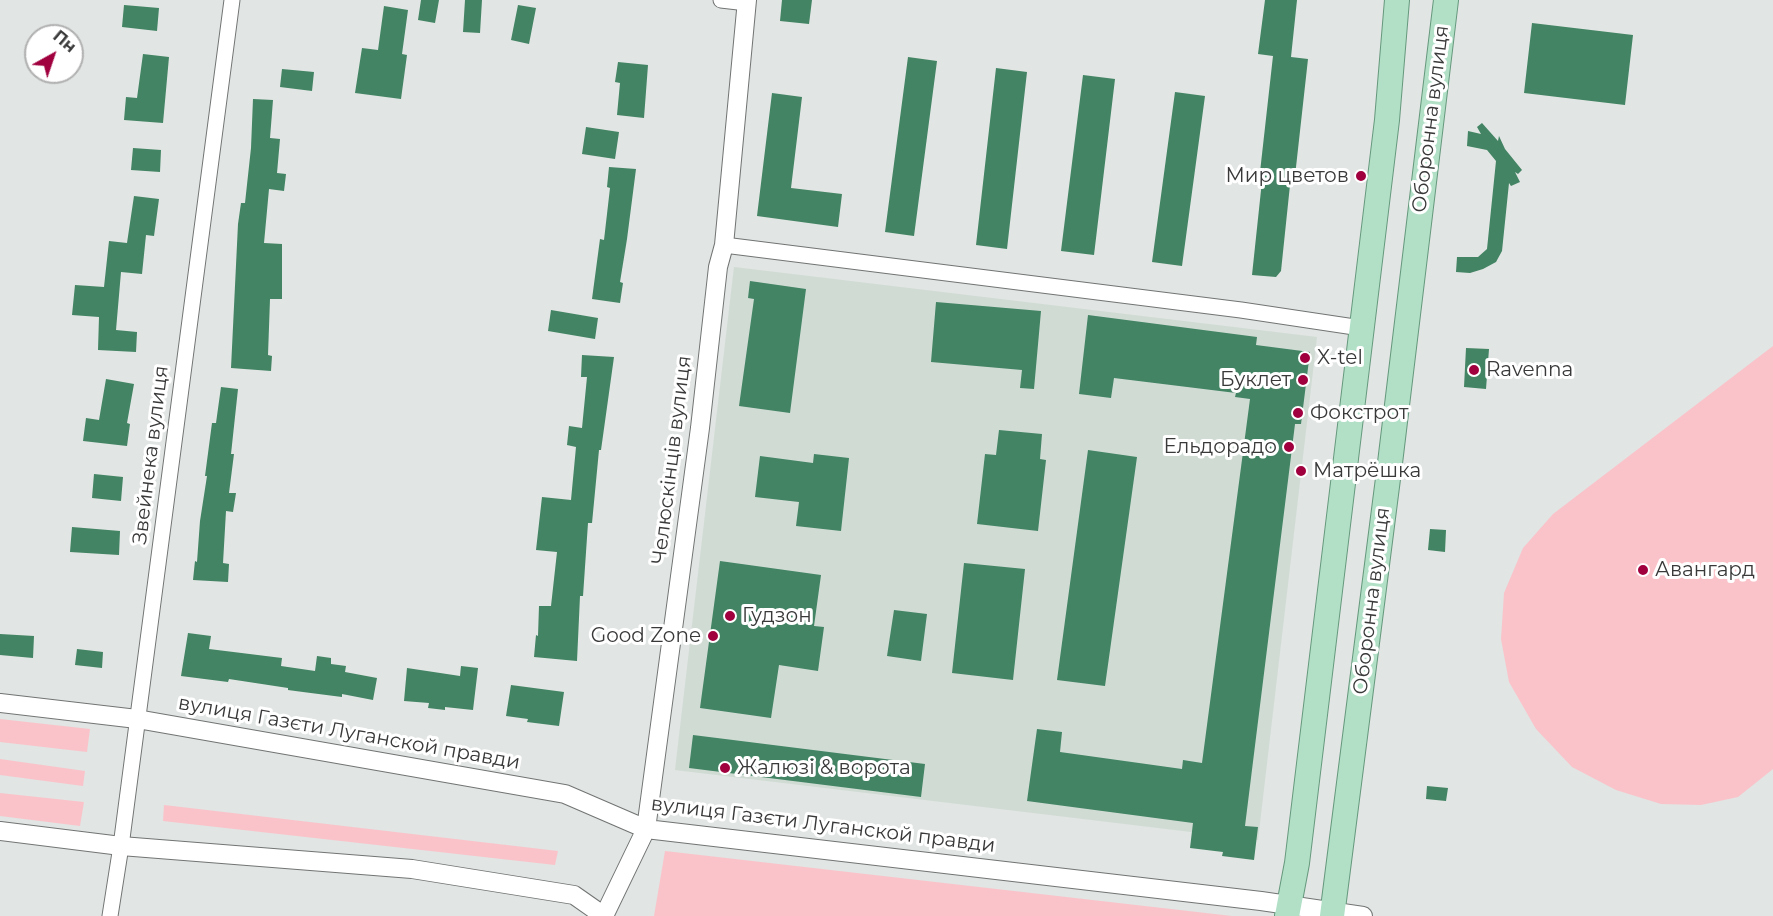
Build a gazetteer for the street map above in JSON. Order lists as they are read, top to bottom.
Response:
{
  "streets": {
    "main road": ["Оборонна вулиця"],
    "street": ["Звейнека вулиця", "Челюскінців вулиця", "вулиця Газєти Луганской правди"]
  },
  "crossings": [
    ["Оборонна вулиця", "вулиця Газєти Луганской правди"],
    ["Звейнека вулиця", "вулиця Газєти Луганской правди"],
    ["Челюскінців вулиця", "вулиця Газєти Луганской правди"]
  ],
  "places": [
    "Мир цветов",
    "X-tel",
    "Ravenna",
    "Буклет",
    "Фокстрот",
    "Ельдорадо",
    "Матрёшка",
    "Авангард",
    "Гудзон",
    "Good Zone",
    "Жалюзі & ворота"
  ],
  "north": "top right"
}
